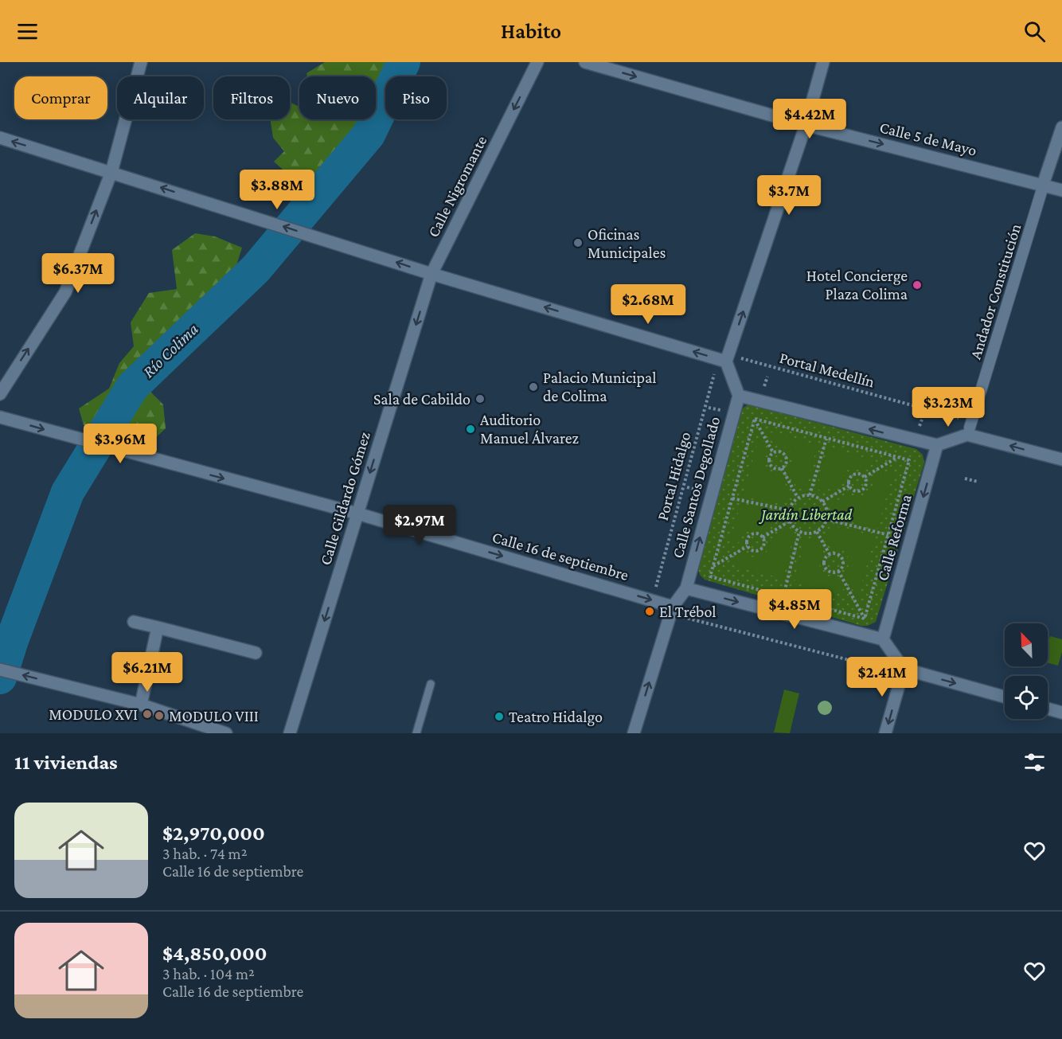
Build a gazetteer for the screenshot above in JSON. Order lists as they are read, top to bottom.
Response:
{
  "streets": {
    "street": [
      "Calle 5 de Mayo",
      "Calle Nigromante",
      "Andador Constitución",
      "Calle Santos Degollado",
      "Calle Gildardo Gómez",
      "Calle Reforma",
      "Calle 16 de septiembre"
    ],
    "path": ["Portal Medellín", "Portal Hidalgo"]
  },
  "crossings": [
    ["Calle 5 de Mayo", "Andador Constitución"],
    ["Calle Nigromante", "Calle Gildardo Gómez"],
    ["Andador Constitución", "Portal Medellín"],
    ["Calle Gildardo Gómez", "Calle 16 de septiembre"]
  ],
  "one_way": [
    "Calle 5 de Mayo",
    "Calle Nigromante",
    "Calle Santos Degollado",
    "Calle Gildardo Gómez",
    "Calle Reforma",
    "Calle 16 de septiembre"
  ],
  "water": ["Río Colima"],
  "parks": ["Jardín Libertad"],
  "places": [
    "Oficinas Municipales",
    "Hotel Concierge Plaza Colima",
    "Palacio Municipal de Colima",
    "Sala de Cabildo",
    "Auditorio Manuel Álvarez",
    "El Trébol",
    "MODULO XVI",
    "MODULO VIII",
    "Teatro Hidalgo"
  ],
  "north": "top left",
  "page": {
    "header": "Habito",
    "chip": [
      "Comprar",
      "Alquilar",
      "Filtros",
      "Nuevo",
      "Piso"
    ],
    "price": [
      "$4.42M",
      "$3.88M",
      "$3.7M",
      "$6.37M",
      "$2.68M",
      "$3.23M",
      "$3.96M",
      "$2.97M",
      "$4.85M",
      "$6.21M",
      "$2.41M"
    ],
    "heading": "11 viviendas",
    "list": [
      {
        "name": "$2,970,000",
        "note": "3 hab. · 74 m² · Calle 16 de septiembre"
      },
      {
        "name": "$4,850,000",
        "note": "3 hab. · 104 m² · Calle 16 de septiembre"
      }
    ]
  }
}
